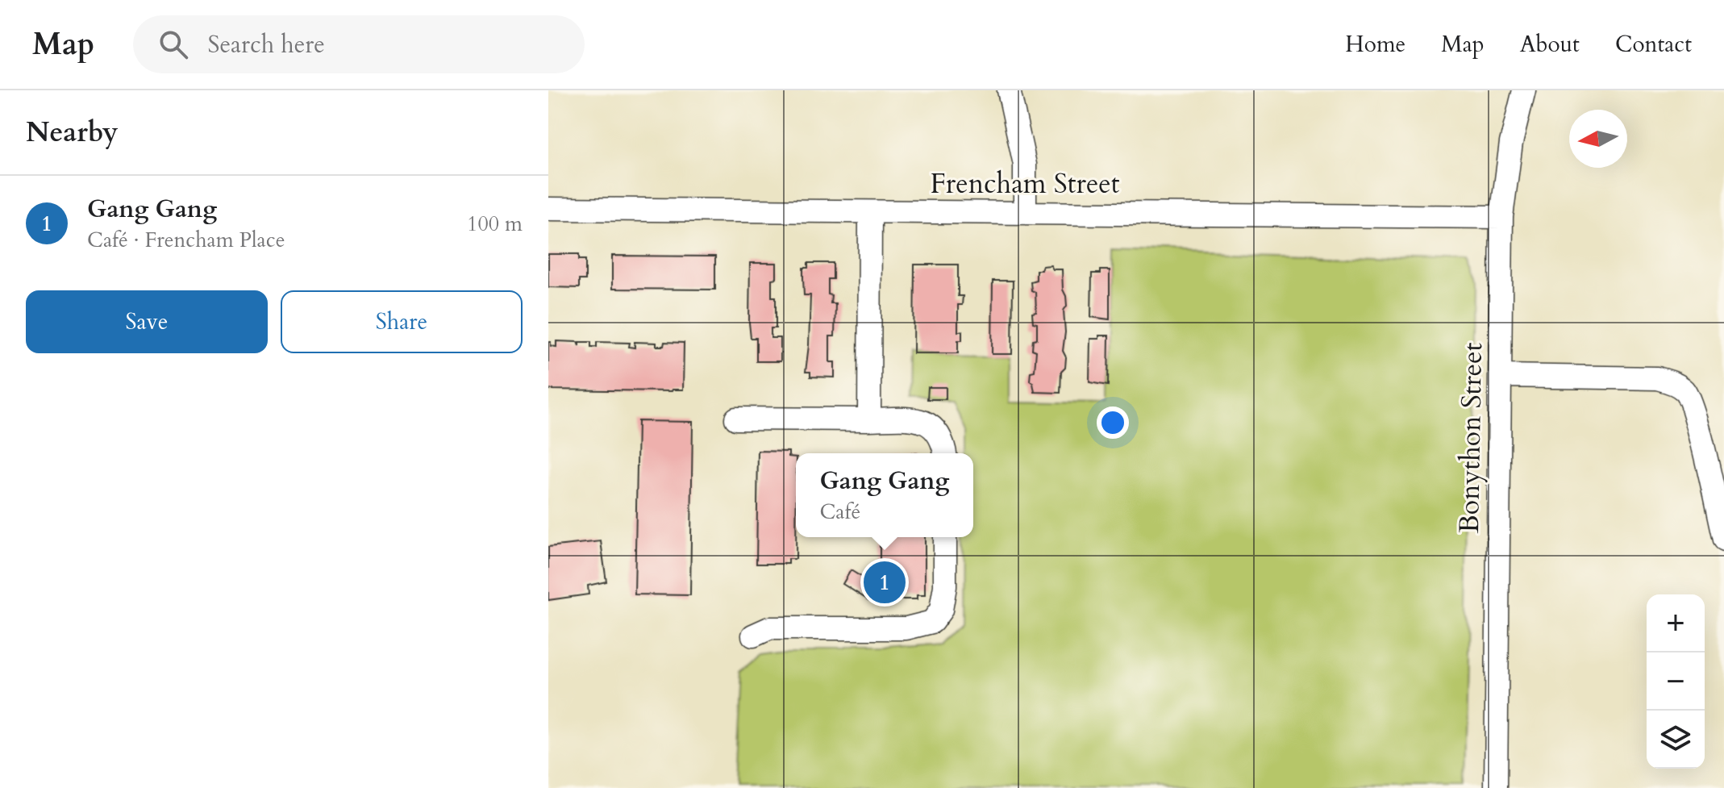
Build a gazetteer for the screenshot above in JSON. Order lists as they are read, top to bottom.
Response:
{
  "streets": {
    "street": ["Frencham Street", "Bonython Street"]
  },
  "crossings": [
    ["Frencham Street", "Bonython Street"]
  ],
  "north": "left",
  "page": {
    "header": "Map",
    "search": "Search here",
    "nav": [
      "Home",
      "Map",
      "About",
      "Contact"
    ],
    "heading": "Nearby",
    "list": [
      {
        "mark": "1",
        "name": "Gang Gang",
        "note": "Café · Frencham Place",
        "value": "100 m"
      }
    ],
    "buttons": ["Save", "Share"],
    "popup": ["Gang Gang", "Café"],
    "pins": "1",
    "map_buttons": ["+", "−"]
  }
}
